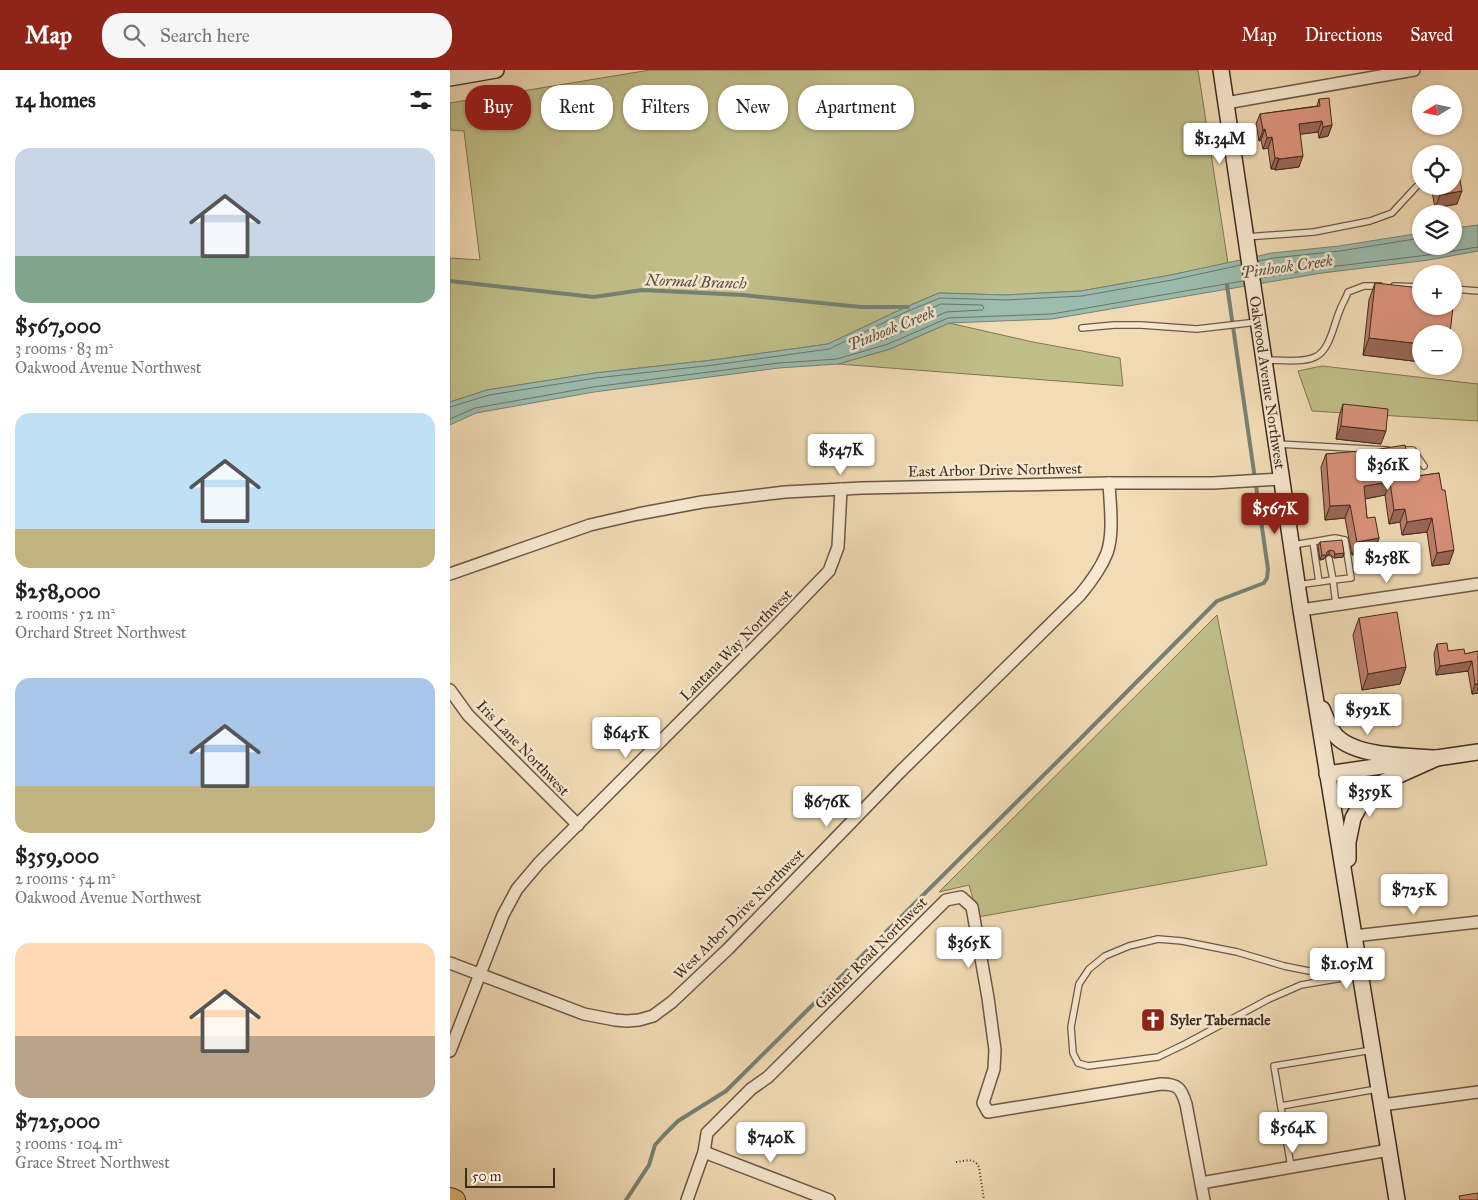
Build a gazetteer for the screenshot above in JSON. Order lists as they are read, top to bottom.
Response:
{
  "streets": {
    "street": [
      "Oakwood Avenue Northwest",
      "East Arbor Drive Northwest",
      "Lantana Way Northwest",
      "Iris Lane Northwest",
      "West Arbor Drive Northwest",
      "Gaither Road Northwest"
    ]
  },
  "crossings": [
    ["Oakwood Avenue Northwest", "East Arbor Drive Northwest"],
    ["East Arbor Drive Northwest", "Lantana Way Northwest"],
    ["East Arbor Drive Northwest", "West Arbor Drive Northwest"],
    ["Lantana Way Northwest", "Iris Lane Northwest"],
    ["Lantana Way Northwest", "West Arbor Drive Northwest"]
  ],
  "water": ["Pinhook Creek", "Normal Branch"],
  "places": {
    "church": ["Syler Tabernacle"]
  },
  "scale_bar": "50 m",
  "north": "left",
  "page": {
    "header": "Map",
    "search": "Search here",
    "nav": ["Map", "Directions", "Saved"],
    "heading": "14 homes",
    "map_buttons": ["+", "−"],
    "chip": [
      "Buy",
      "Rent",
      "Filters",
      "New",
      "Apartment"
    ],
    "price": [
      "$1.34M",
      "$547K",
      "$361K",
      "$567K",
      "$258K",
      "$592K",
      "$645K",
      "$359K",
      "$676K",
      "$725K",
      "$365K",
      "$1.05M",
      "$564K",
      "$740K"
    ],
    "list": [
      {
        "name": "$567,000",
        "note": "3 rooms · 83 m² · Oakwood Avenue Northwest"
      },
      {
        "name": "$258,000",
        "note": "2 rooms · 52 m² · Orchard Street Northwest"
      },
      {
        "name": "$359,000",
        "note": "2 rooms · 54 m² · Oakwood Avenue Northwest"
      },
      {
        "name": "$725,000",
        "note": "3 rooms · 104 m² · Grace Street Northwest"
      }
    ],
    "scale": "50 m"
  }
}
